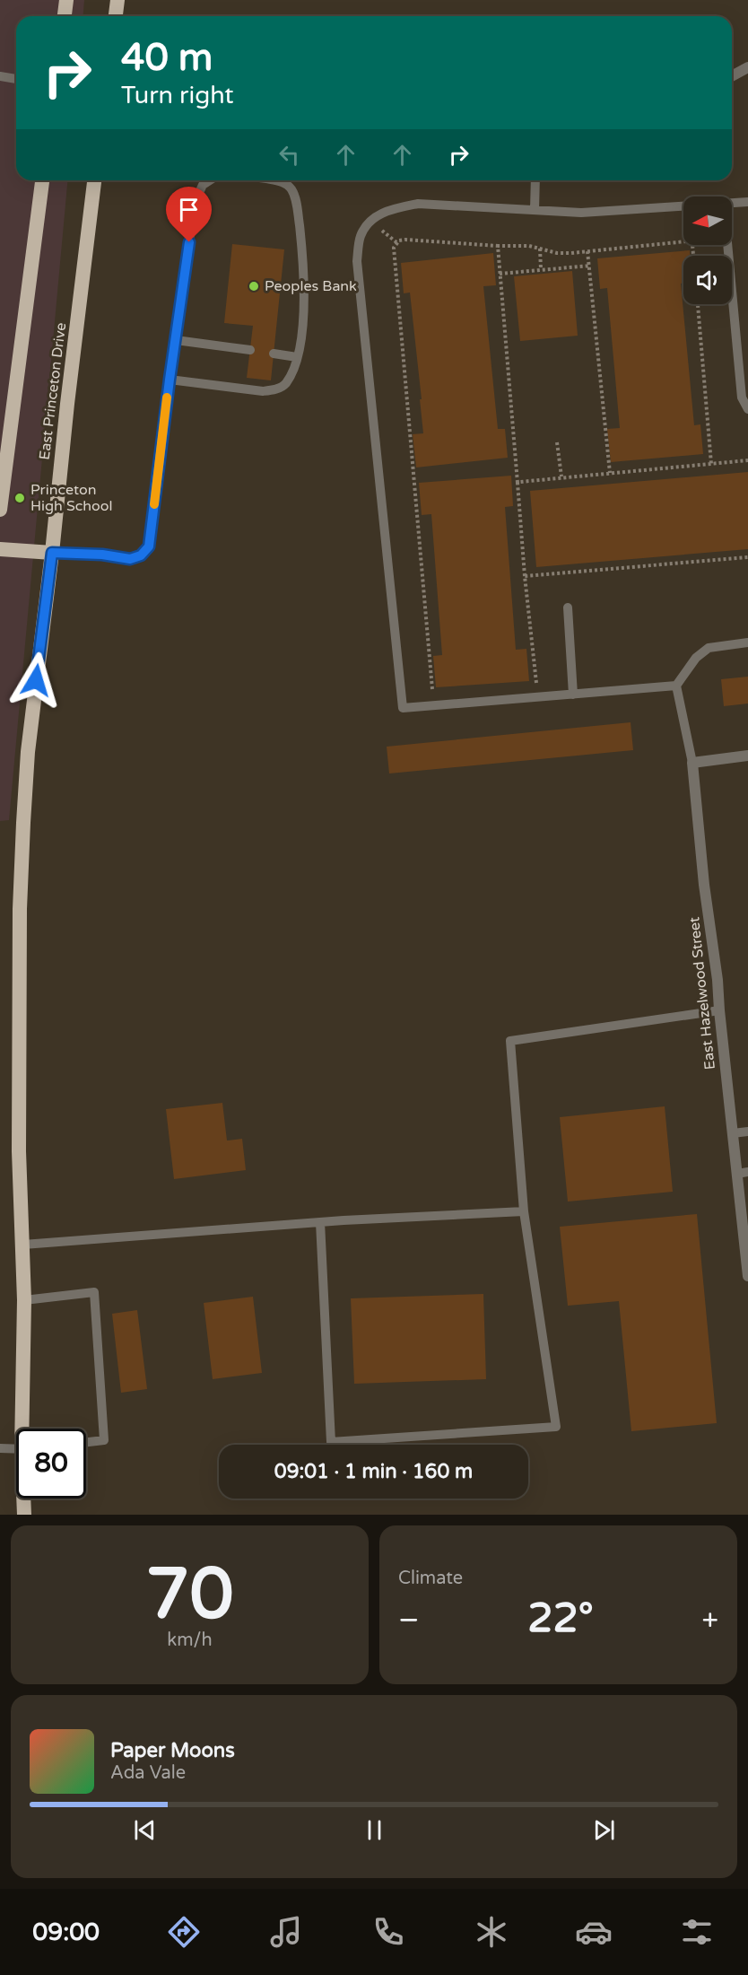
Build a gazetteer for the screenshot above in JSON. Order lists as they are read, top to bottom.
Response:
{
  "streets": {
    "highway": ["East Princeton Drive"],
    "street": ["East Hazelwood Street"]
  },
  "places": ["Peoples Bank", "Princeton High School"],
  "north": "left",
  "page": {
    "turn": ["40 m", "Turn right"],
    "limit": "80",
    "trip": "09:01 · 1 min · 160 m",
    "tile": [
      ["70", "km/h"],
      "Climate"
    ],
    "heat": ["−", "22°", "+"],
    "song": ["Paper Moons", "Ada Vale"],
    "tabs": "09:00"
  }
}
